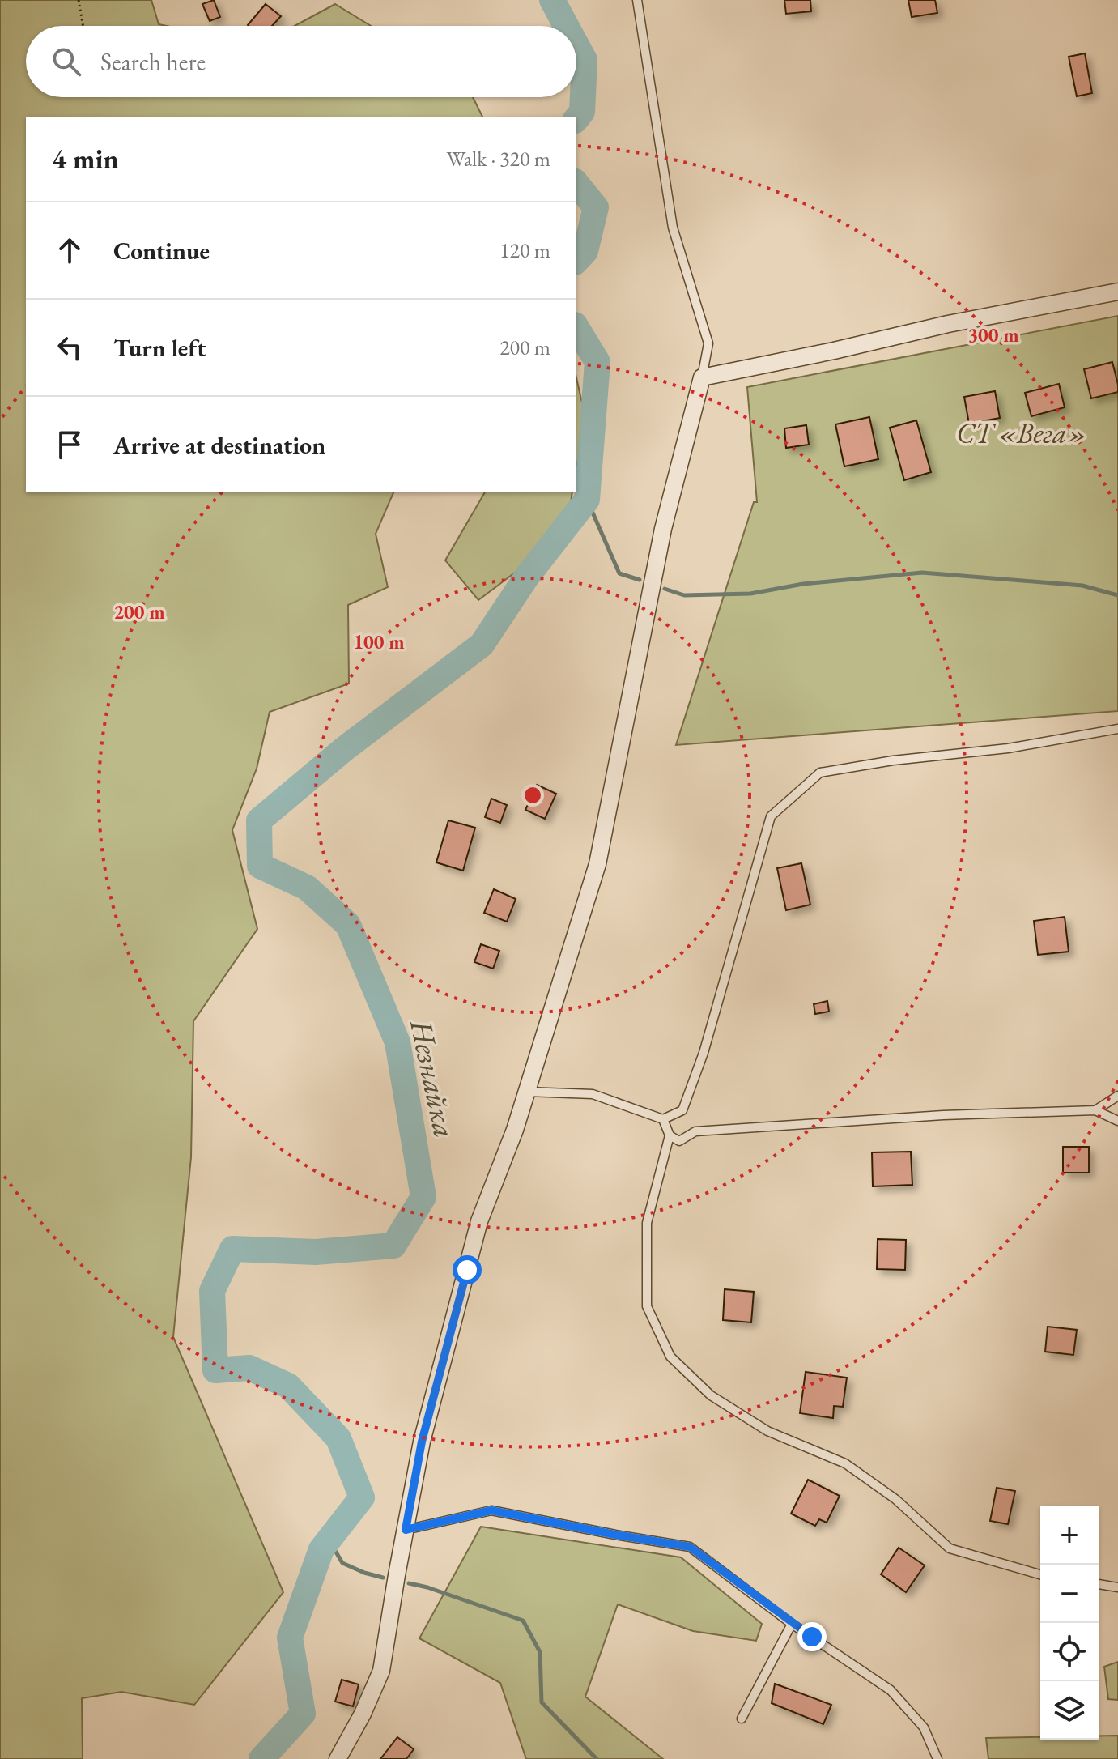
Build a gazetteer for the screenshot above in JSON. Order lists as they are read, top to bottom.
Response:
{
  "water": ["Незнайка"],
  "parks": ["СТ «Вега»"],
  "page": {
    "search": "Search here",
    "heading": ["4 min", "Walk · 320 m"],
    "list": [
      ["Continue", "120 m"],
      ["Turn left", "200 m"],
      "Arrive at destination"
    ],
    "map_buttons": ["+", "−"]
  },
  "rings": ["300 m", "200 m", "100 m"]
}
